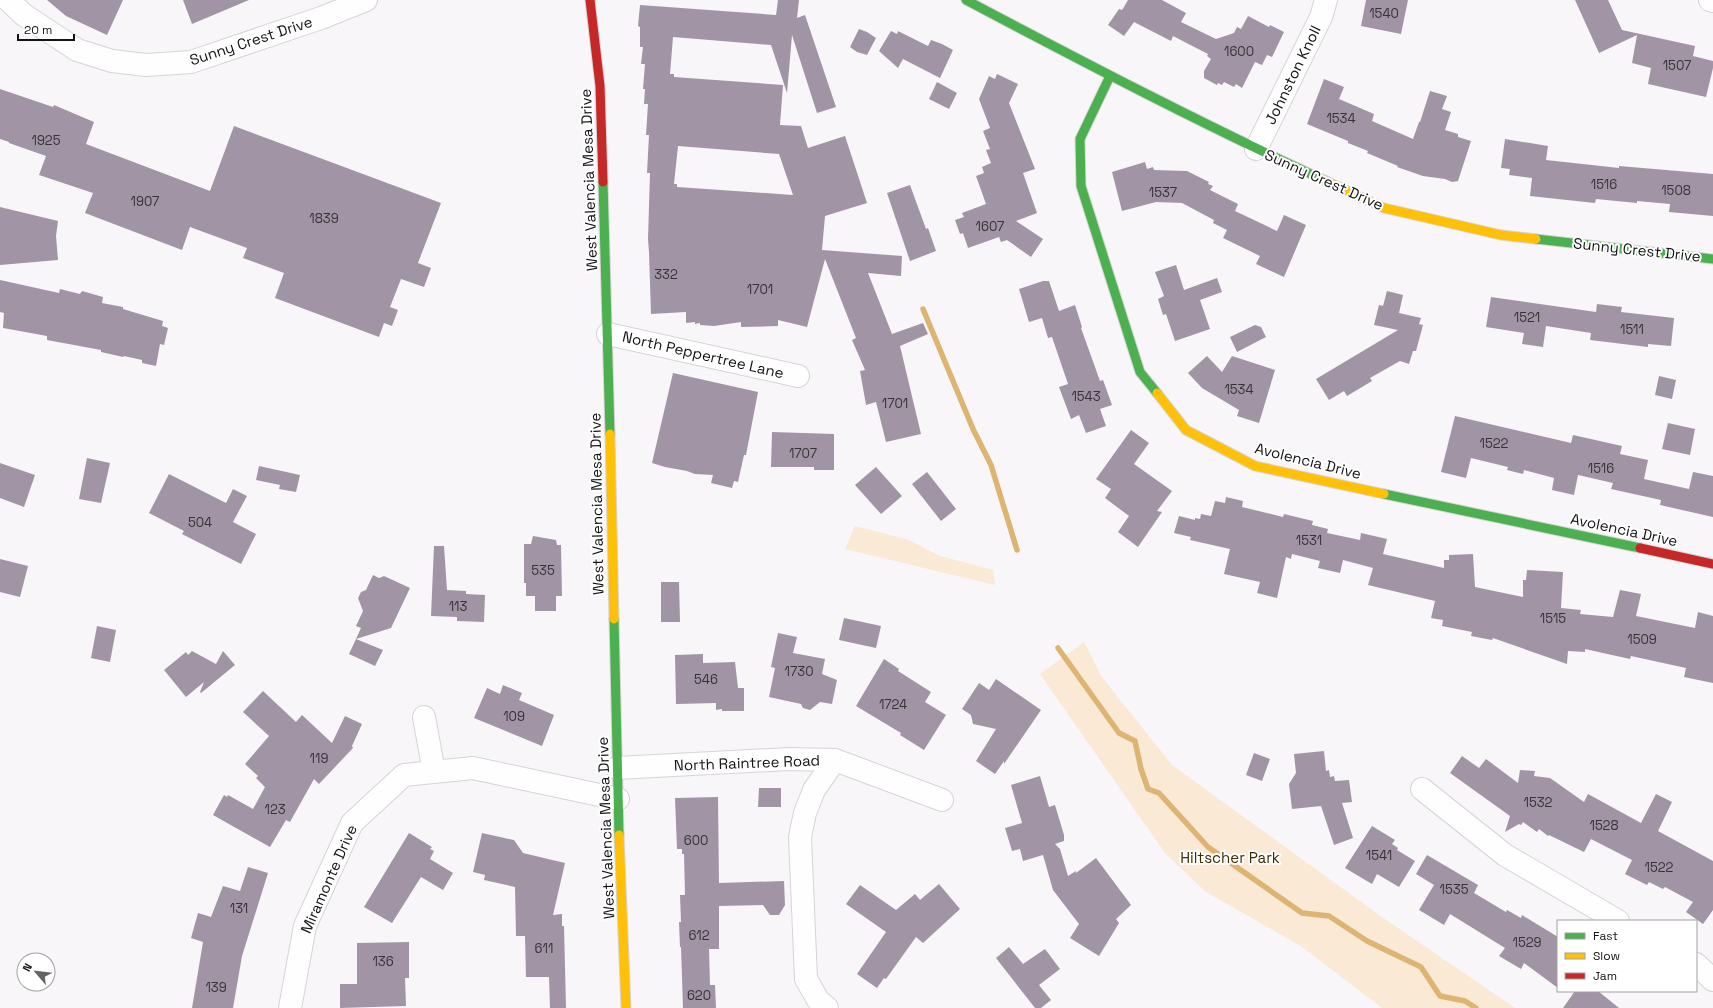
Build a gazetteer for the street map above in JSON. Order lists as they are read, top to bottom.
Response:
{
  "streets": {
    "street": [
      "Sunny Crest Drive",
      "Johnston Knoll",
      "West Valencia Mesa Drive",
      "North Peppertree Lane",
      "Avolencia Drive",
      "North Raintree Road",
      "Miramonte Drive"
    ]
  },
  "crossings": [
    ["Sunny Crest Drive", "Johnston Knoll"],
    ["Sunny Crest Drive", "Avolencia Drive"],
    ["West Valencia Mesa Drive", "North Peppertree Lane"],
    ["West Valencia Mesa Drive", "North Raintree Road"],
    ["West Valencia Mesa Drive", "Miramonte Drive"]
  ],
  "parks": ["Hiltscher Park"],
  "house_numbers": [
    "1540",
    "1600",
    "1507",
    "1534",
    "1925",
    "1516",
    "1508",
    "1537",
    "1907",
    "1839",
    "1607",
    "332",
    "1701",
    "1521",
    "1511",
    "1534",
    "1543",
    "1701",
    "1522",
    "1707",
    "1516",
    "504",
    "1531",
    "535",
    "113",
    "1515",
    "1509",
    "1730",
    "546",
    "1724",
    "109",
    "119",
    "1532",
    "123",
    "1528",
    "600",
    "1541",
    "1522",
    "1535",
    "131",
    "612",
    "1529",
    "611",
    "136",
    "139",
    "620"
  ],
  "legend": ["Fast", "Slow", "Jam"],
  "scale_bar": "20 m",
  "north": "top left"
}
